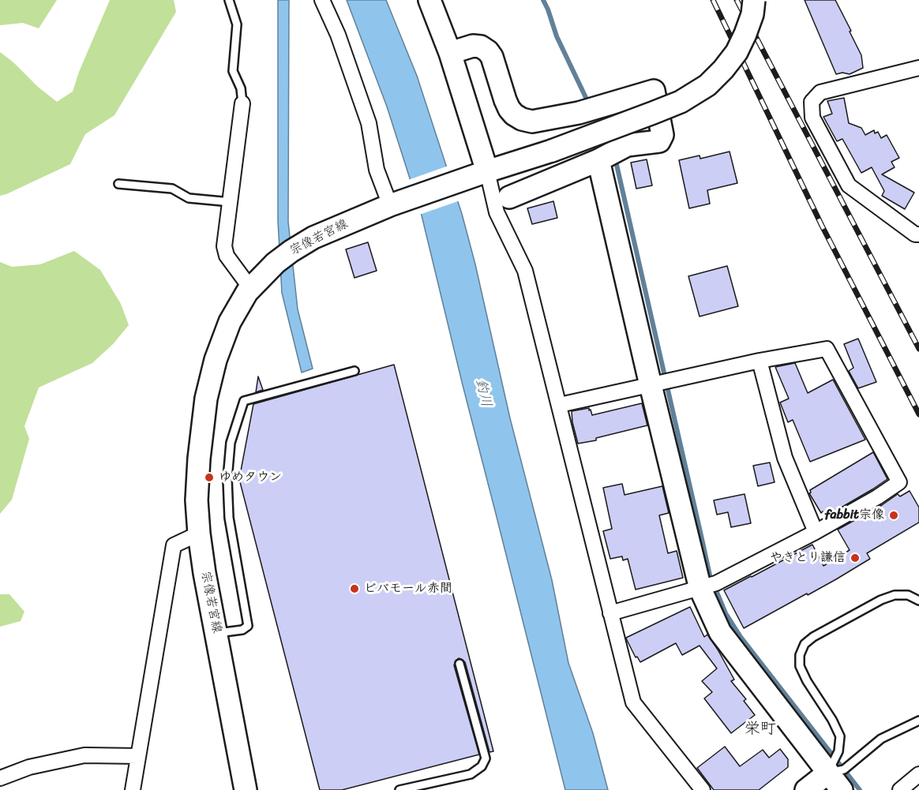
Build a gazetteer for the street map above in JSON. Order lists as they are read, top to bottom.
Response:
{
  "streets": {
    "street": ["宗像若宮線"]
  },
  "districts": ["栄町"],
  "water": ["釣川"],
  "places": [
    "ゆめタウン",
    "fabbit宗像",
    "やきとり謙信",
    "ビバモール赤間"
  ]
}
